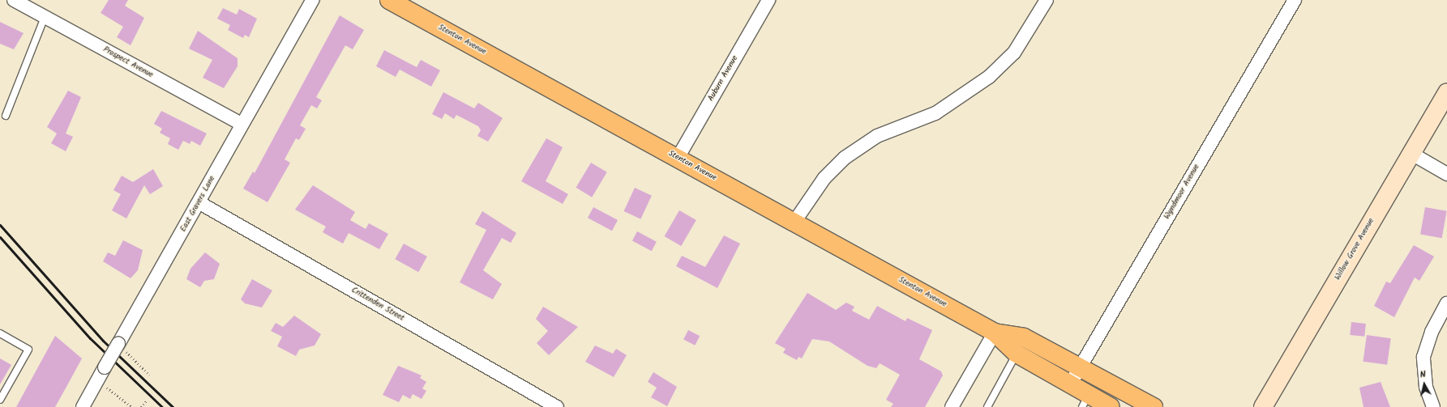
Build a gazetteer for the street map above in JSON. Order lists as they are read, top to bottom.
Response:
{
  "streets": {
    "main road": ["Stenton Avenue"],
    "street": [
      "Prospect Avenue",
      "Auburn Avenue",
      "Wyndmoor Avenue",
      "East Gravers Lane",
      "Willow Grove Avenue",
      "Crittenden Street"
    ]
  },
  "crossings": [
    ["Stenton Avenue", "Auburn Avenue"],
    ["Stenton Avenue", "Wyndmoor Avenue"],
    ["Prospect Avenue", "East Gravers Lane"],
    ["East Gravers Lane", "Crittenden Street"]
  ],
  "north": "top"
}
